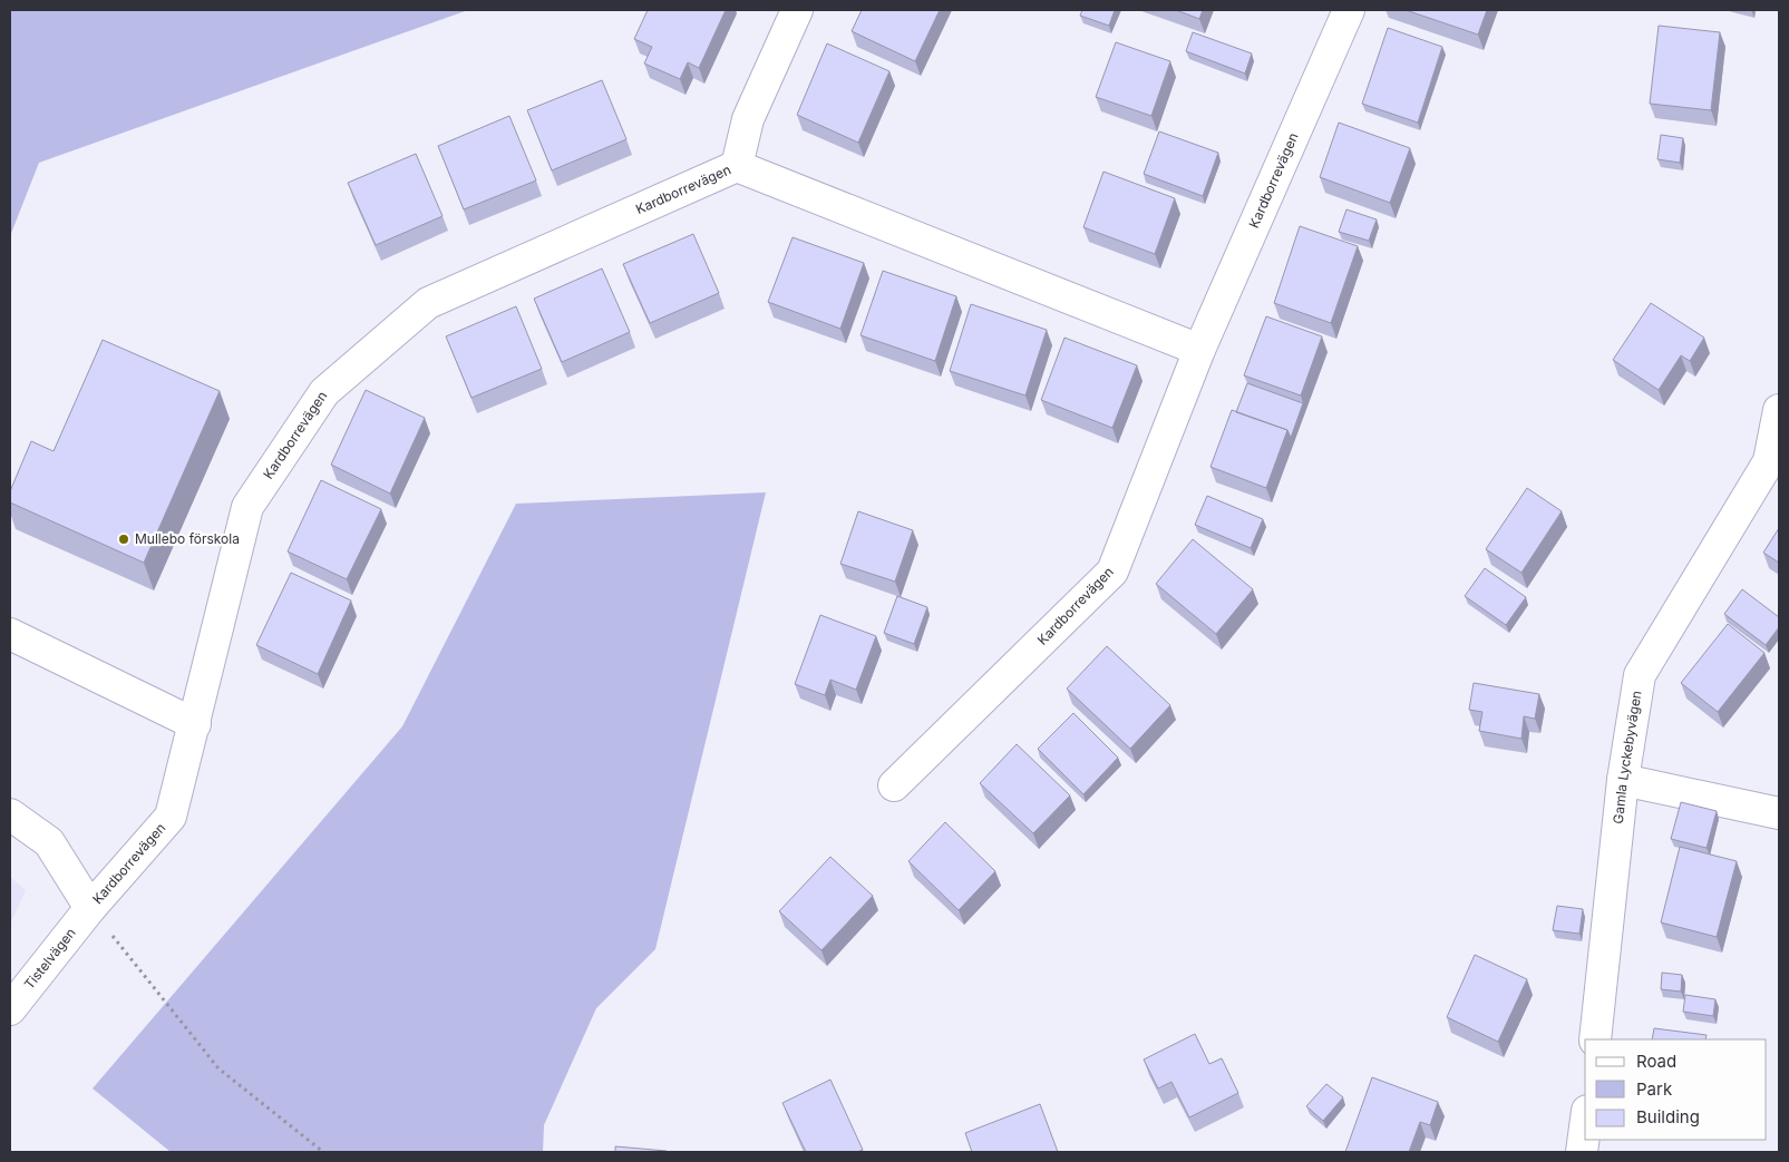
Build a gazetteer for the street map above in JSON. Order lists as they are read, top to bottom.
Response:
{
  "streets": {
    "street": ["Kardborrevägen", "Gamla Lyckebyvägen", "Tistelvägen"]
  },
  "crossings": [
    ["Kardborrevägen", "Tistelvägen"]
  ],
  "places": ["Mullebo förskola"],
  "legend": ["Road", "Park", "Building"]
}
